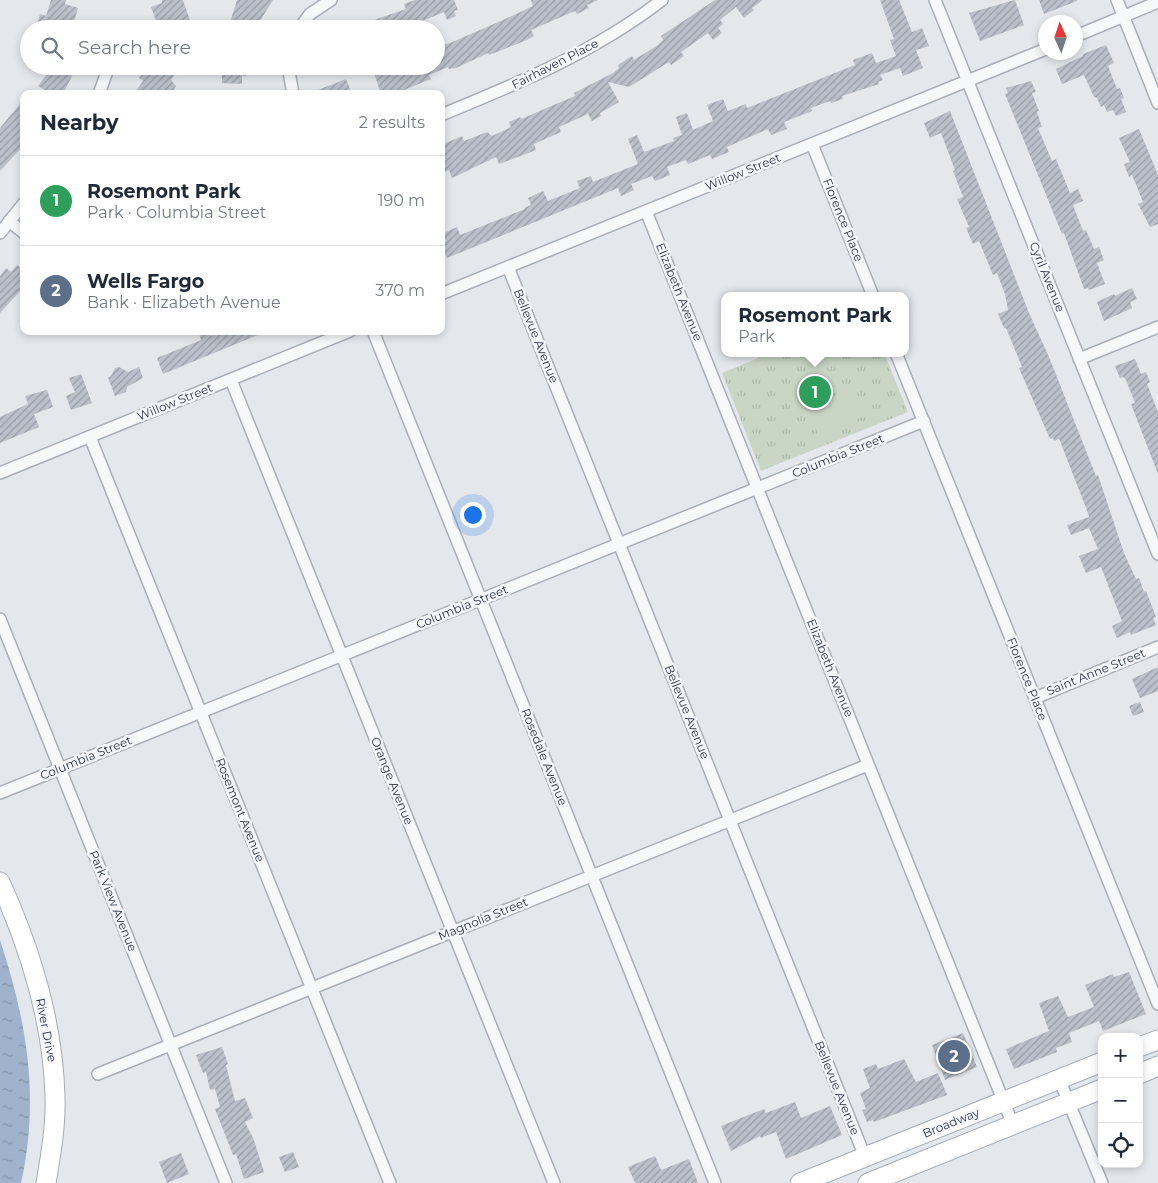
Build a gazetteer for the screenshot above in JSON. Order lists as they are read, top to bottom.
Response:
{
  "streets": {
    "main road": ["River Drive", "Broadway"],
    "street": [
      "Fairhaven Place",
      "Willow Street",
      "Florence Place",
      "Cyril Avenue",
      "Elizabeth Avenue",
      "Bellevue Avenue",
      "Columbia Street",
      "Saint Anne Street",
      "Rosedale Avenue",
      "Orange Avenue",
      "Rosemont Avenue",
      "Park View Avenue",
      "Magnolia Street"
    ]
  },
  "crossings": [
    ["Willow Street", "Florence Place"],
    ["Willow Street", "Cyril Avenue"],
    ["Willow Street", "Elizabeth Avenue"],
    ["Willow Street", "Bellevue Avenue"],
    ["Willow Street", "Orange Avenue"],
    ["Willow Street", "Rosemont Avenue"],
    ["Florence Place", "Columbia Street"],
    ["Florence Place", "Saint Anne Street"],
    ["Elizabeth Avenue", "Columbia Street"],
    ["Elizabeth Avenue", "Magnolia Street"],
    ["Elizabeth Avenue", "Broadway"],
    ["Bellevue Avenue", "Columbia Street"],
    ["Bellevue Avenue", "Magnolia Street"],
    ["Bellevue Avenue", "Broadway"],
    ["Columbia Street", "Rosedale Avenue"],
    ["Columbia Street", "Orange Avenue"],
    ["Columbia Street", "Rosemont Avenue"],
    ["Columbia Street", "Park View Avenue"],
    ["Rosedale Avenue", "Magnolia Street"],
    ["Orange Avenue", "Magnolia Street"],
    ["Rosemont Avenue", "Magnolia Street"],
    ["Park View Avenue", "Magnolia Street"]
  ],
  "north": "top",
  "page": {
    "search": "Search here",
    "heading": ["Nearby", "2 results"],
    "list": [
      {
        "mark": "1",
        "name": "Rosemont Park",
        "note": "Park · Columbia Street",
        "value": "190 m"
      },
      {
        "mark": "2",
        "name": "Wells Fargo",
        "note": "Bank · Elizabeth Avenue",
        "value": "370 m"
      }
    ],
    "popup": ["Rosemont Park", "Park"],
    "pins": ["1", "2"],
    "map_buttons": ["+", "−"]
  }
}
